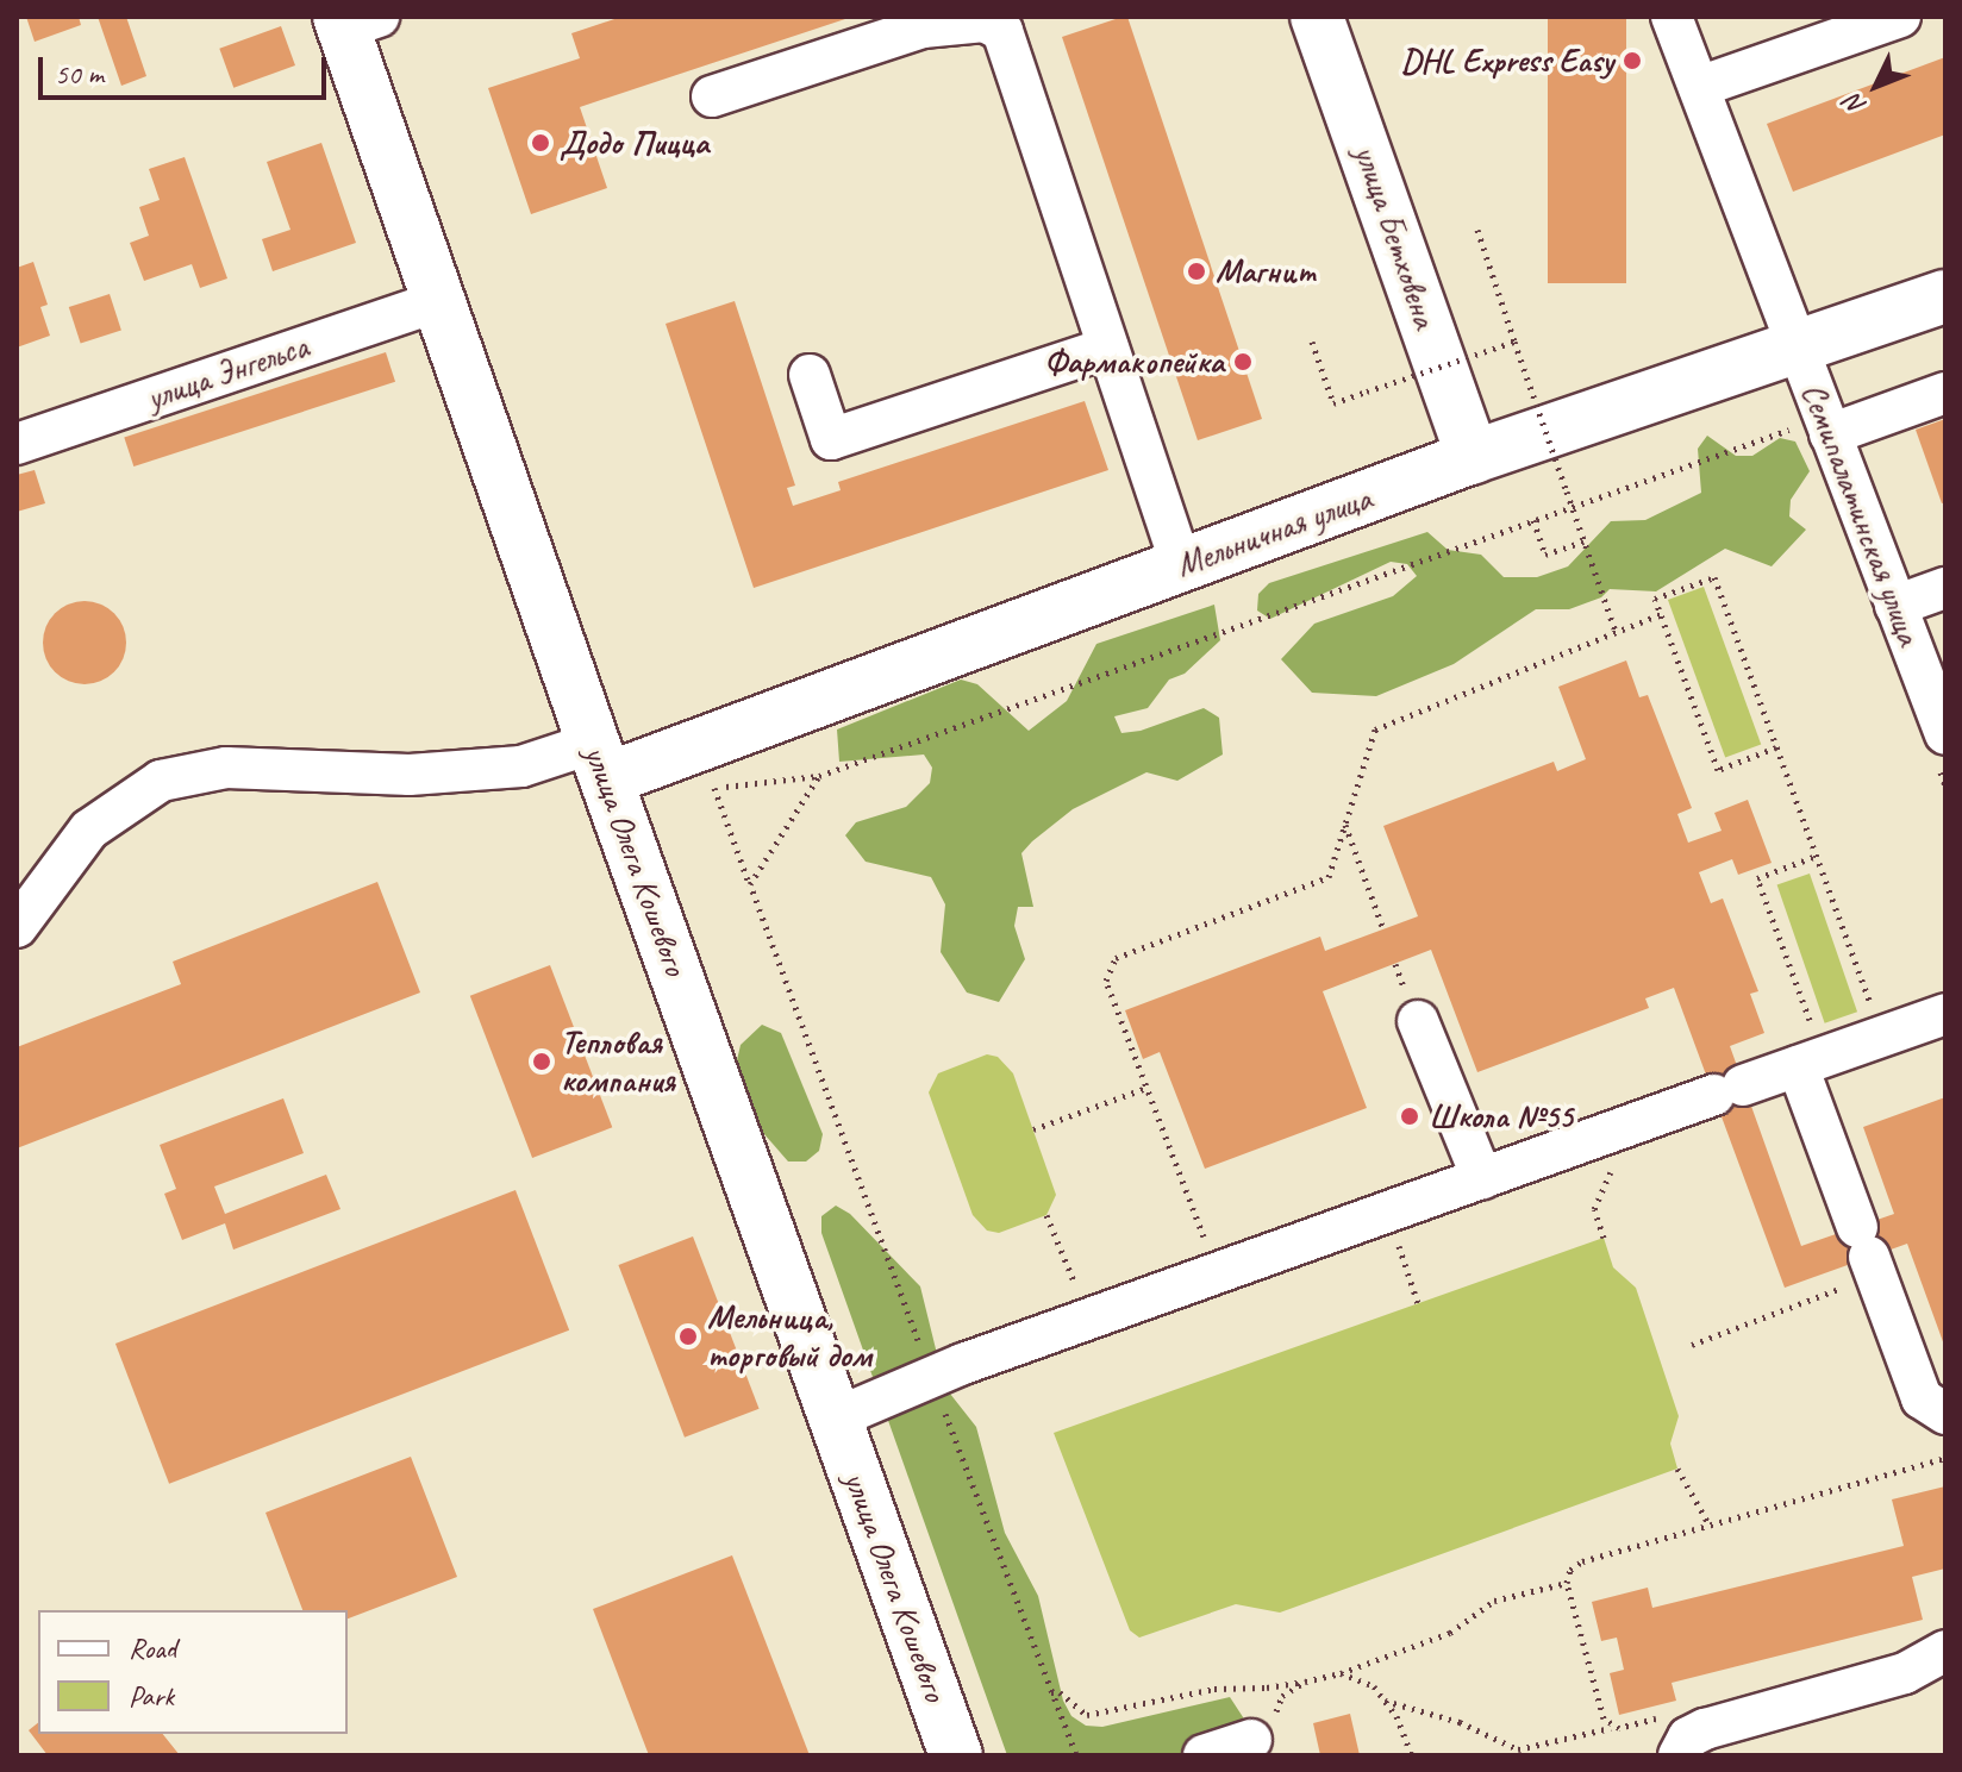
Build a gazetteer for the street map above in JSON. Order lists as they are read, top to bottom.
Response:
{
  "streets": {
    "main road": ["улица Бетховена", "Мельничная улица", "улица Олега Кошевого"],
    "street": ["улица Энгельса", "Семипалатинская улица"]
  },
  "crossings": [
    ["улица Бетховена", "Мельничная улица"],
    ["улица Энгельса", "улица Олега Кошевого"],
    ["Семипалатинская улица", "Мельничная улица"],
    ["Мельничная улица", "улица Олега Кошевого"]
  ],
  "places": [
    "DHL Express Easy",
    "Додо Пицца",
    "Магнит",
    "Фармакопейка",
    "Тепловая компания",
    "Школа №55",
    "Мельница, торговый дом"
  ],
  "legend": ["Road", "Park"],
  "scale_bar": "50 m",
  "north": "bottom left"
}
